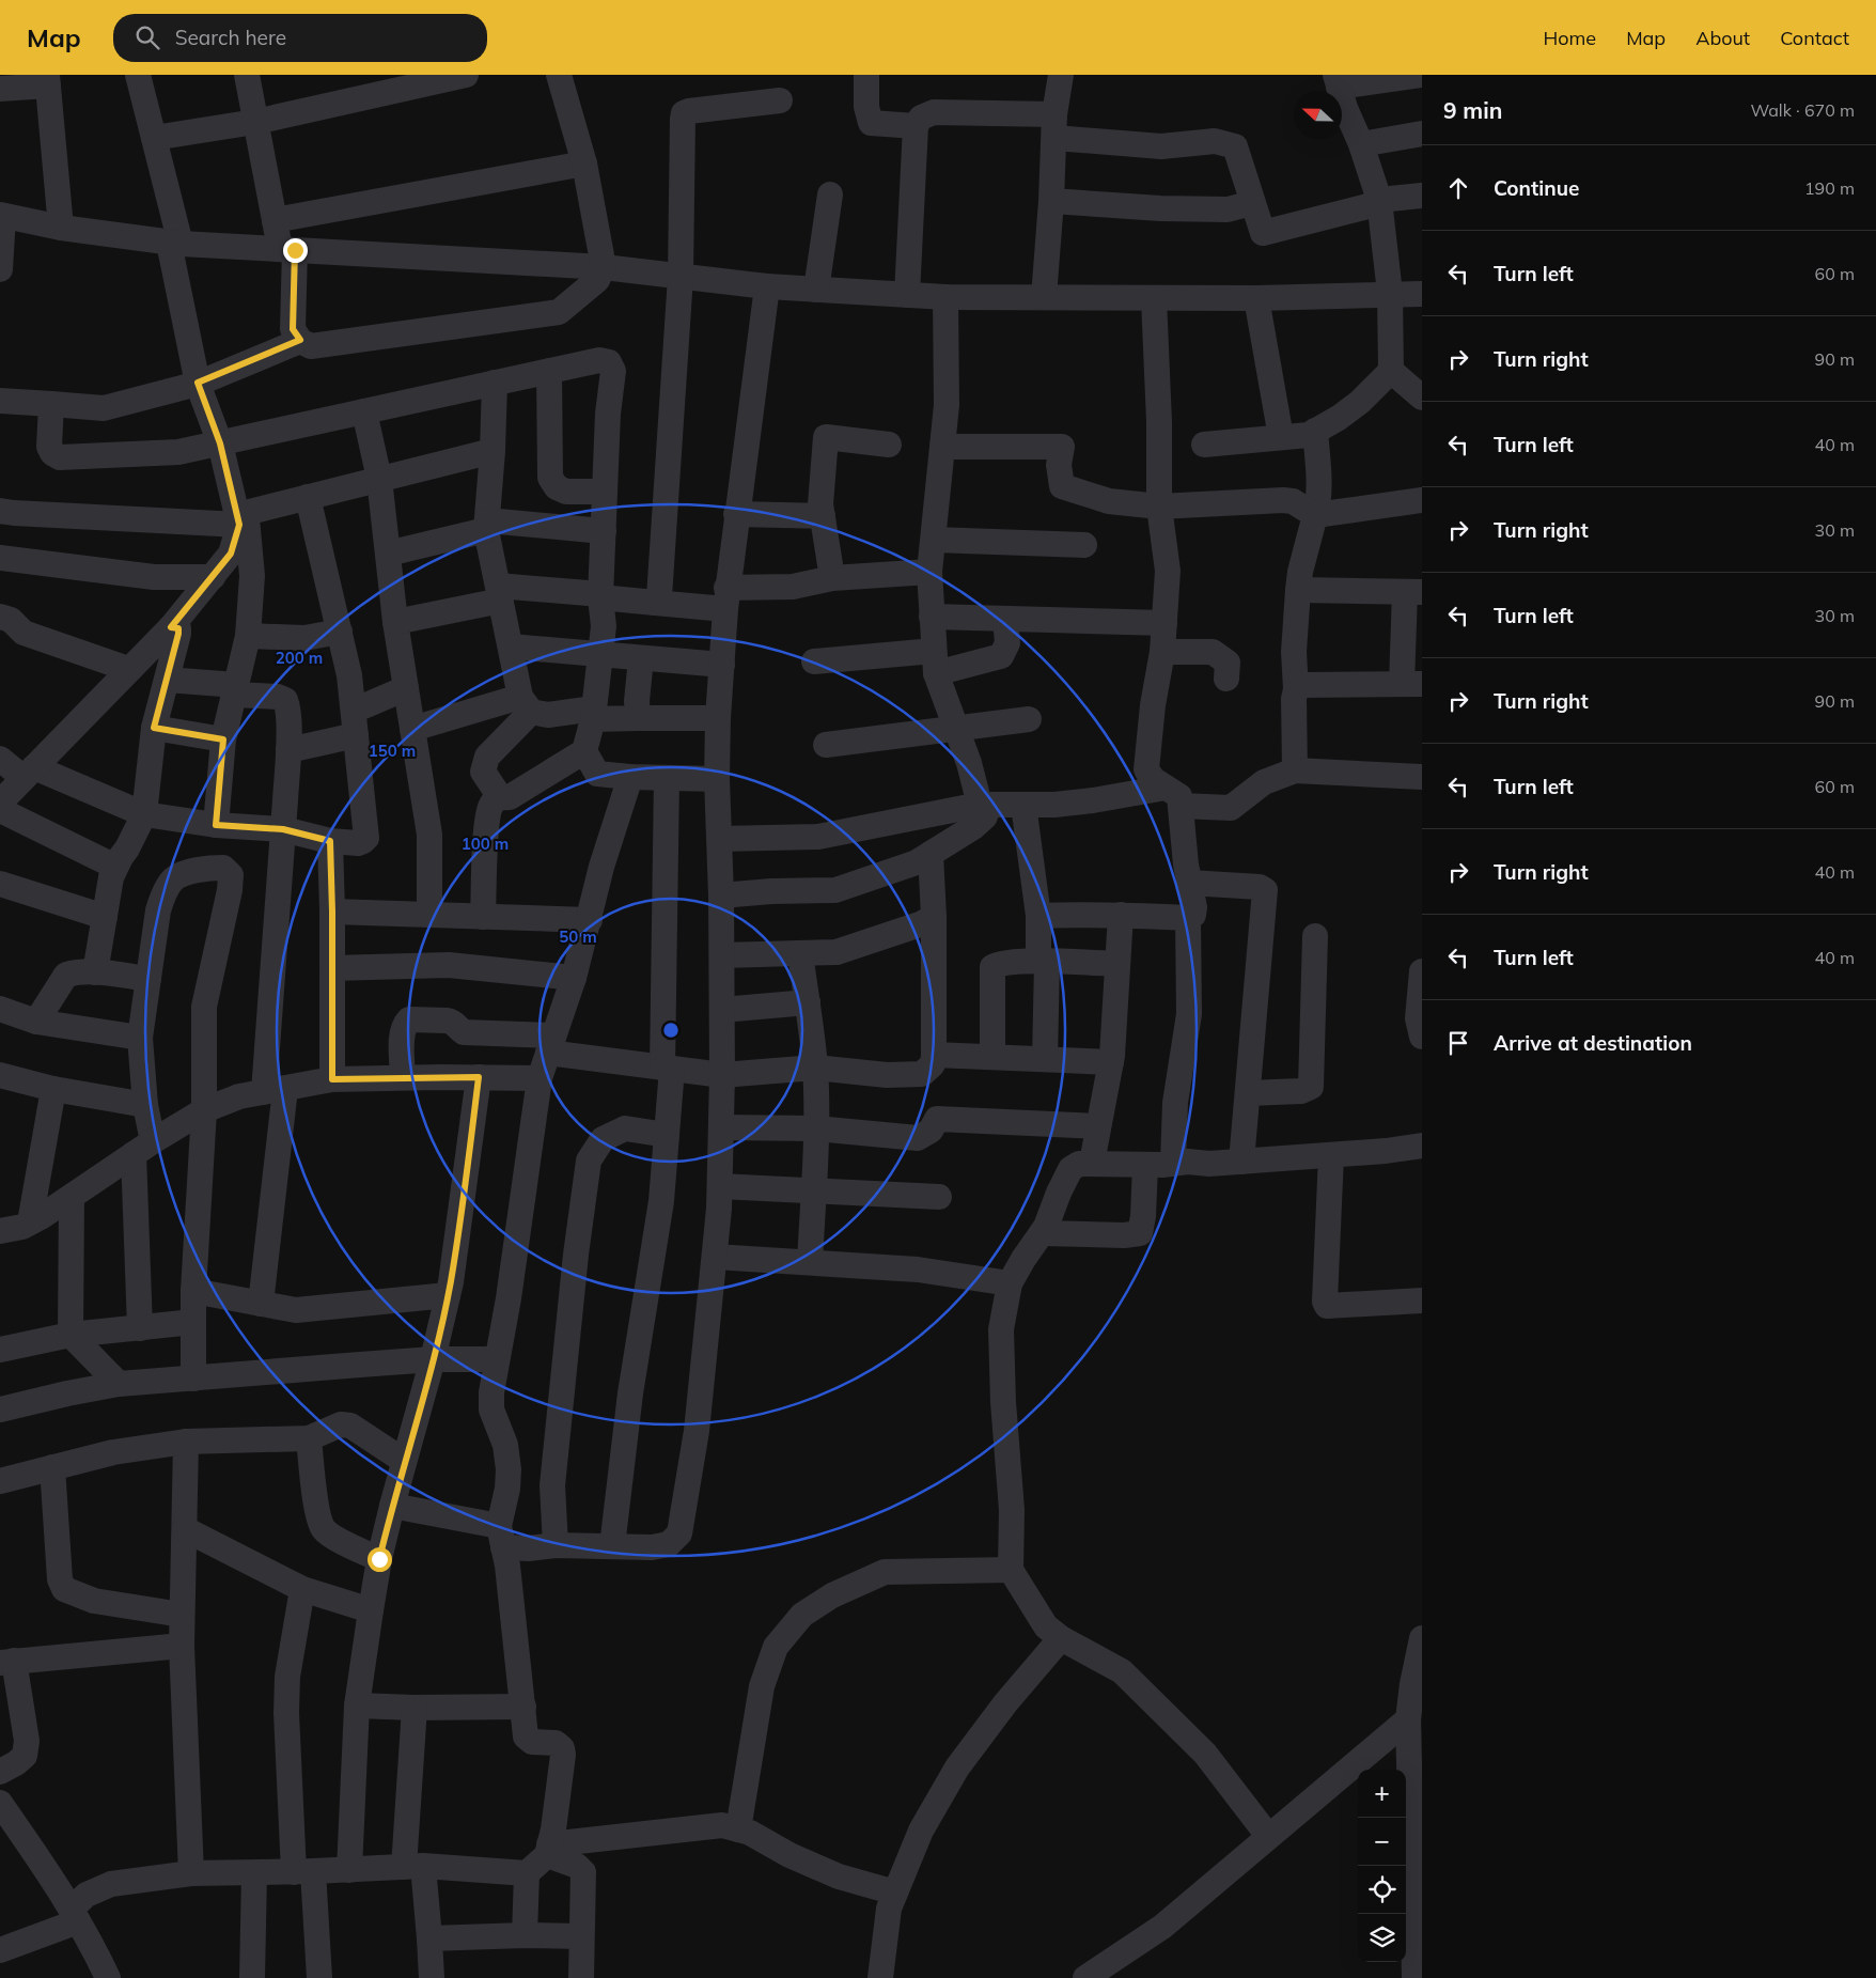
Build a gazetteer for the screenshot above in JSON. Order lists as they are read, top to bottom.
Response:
{
  "north": "left",
  "page": {
    "header": "Map",
    "search": "Search here",
    "nav": [
      "Home",
      "Map",
      "About",
      "Contact"
    ],
    "heading": ["9 min", "Walk · 670 m"],
    "list": [
      ["Continue", "190 m"],
      ["Turn left", "60 m"],
      ["Turn right", "90 m"],
      ["Turn left", "40 m"],
      ["Turn right", "30 m"],
      ["Turn left", "30 m"],
      ["Turn right", "90 m"],
      ["Turn left", "60 m"],
      ["Turn right", "40 m"],
      ["Turn left", "40 m"],
      "Arrive at destination"
    ],
    "map_buttons": ["+", "−"]
  },
  "rings": [
    "200 m",
    "150 m",
    "100 m",
    "50 m"
  ]
}
